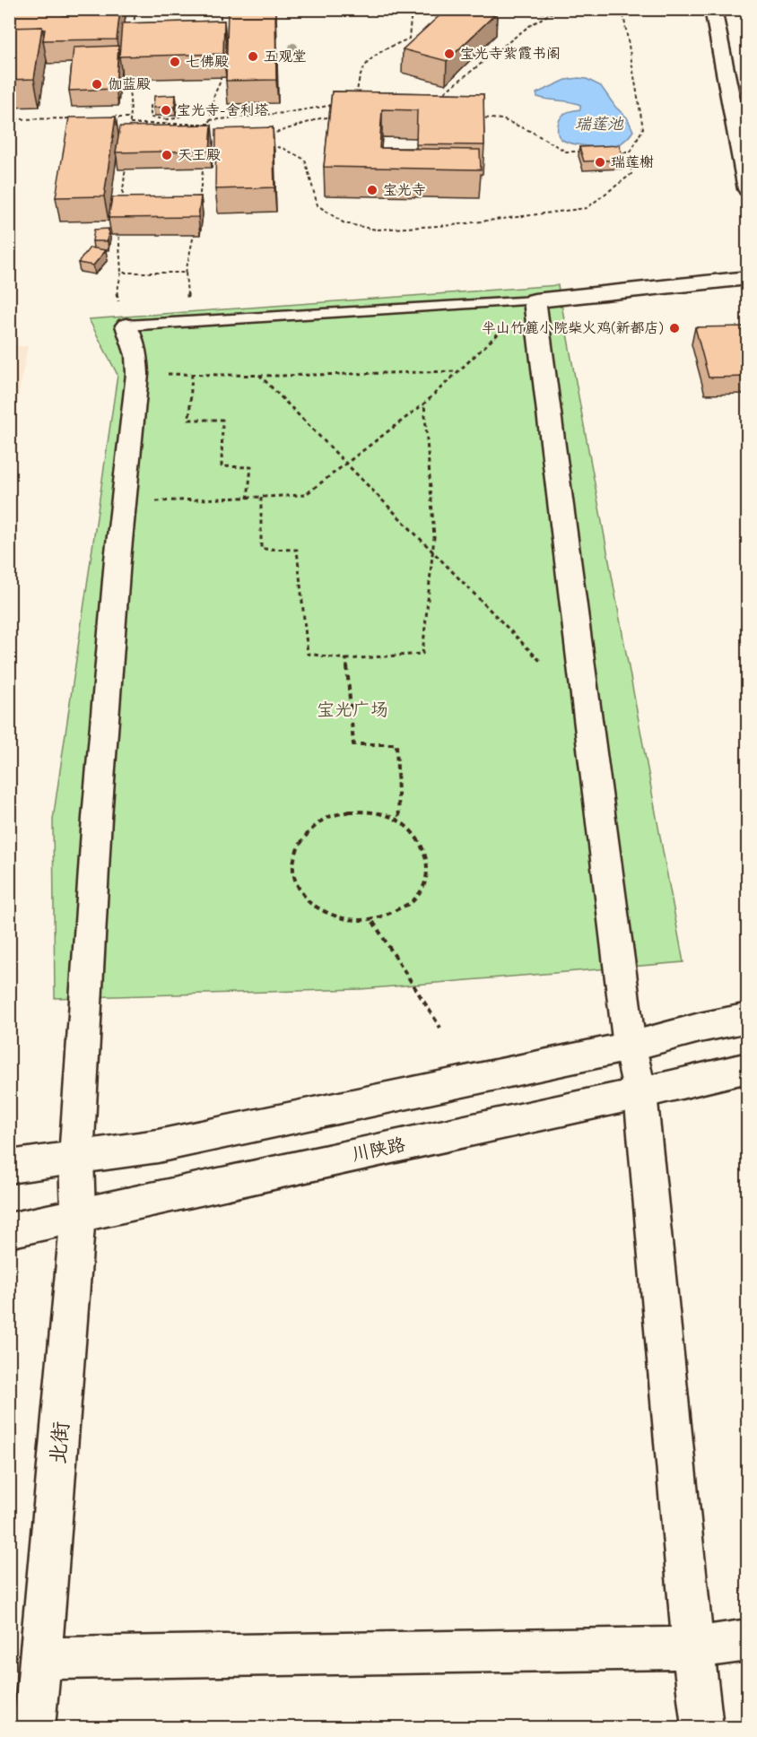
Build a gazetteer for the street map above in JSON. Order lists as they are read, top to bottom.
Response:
{
  "streets": {
    "street": ["川陕路", "北街"]
  },
  "crossings": [
    ["川陕路", "北街"]
  ],
  "water": ["瑞莲池"],
  "parks": ["宝光广场"],
  "places": [
    "宝光寺紫霞书阁",
    "五观堂",
    "七佛殿",
    "伽蓝殿",
    "宝光寺-舍利塔",
    "天王殿",
    "瑞莲榭",
    "宝光寺",
    "半山竹簏小院柴火鸡(新都店)"
  ]
}
